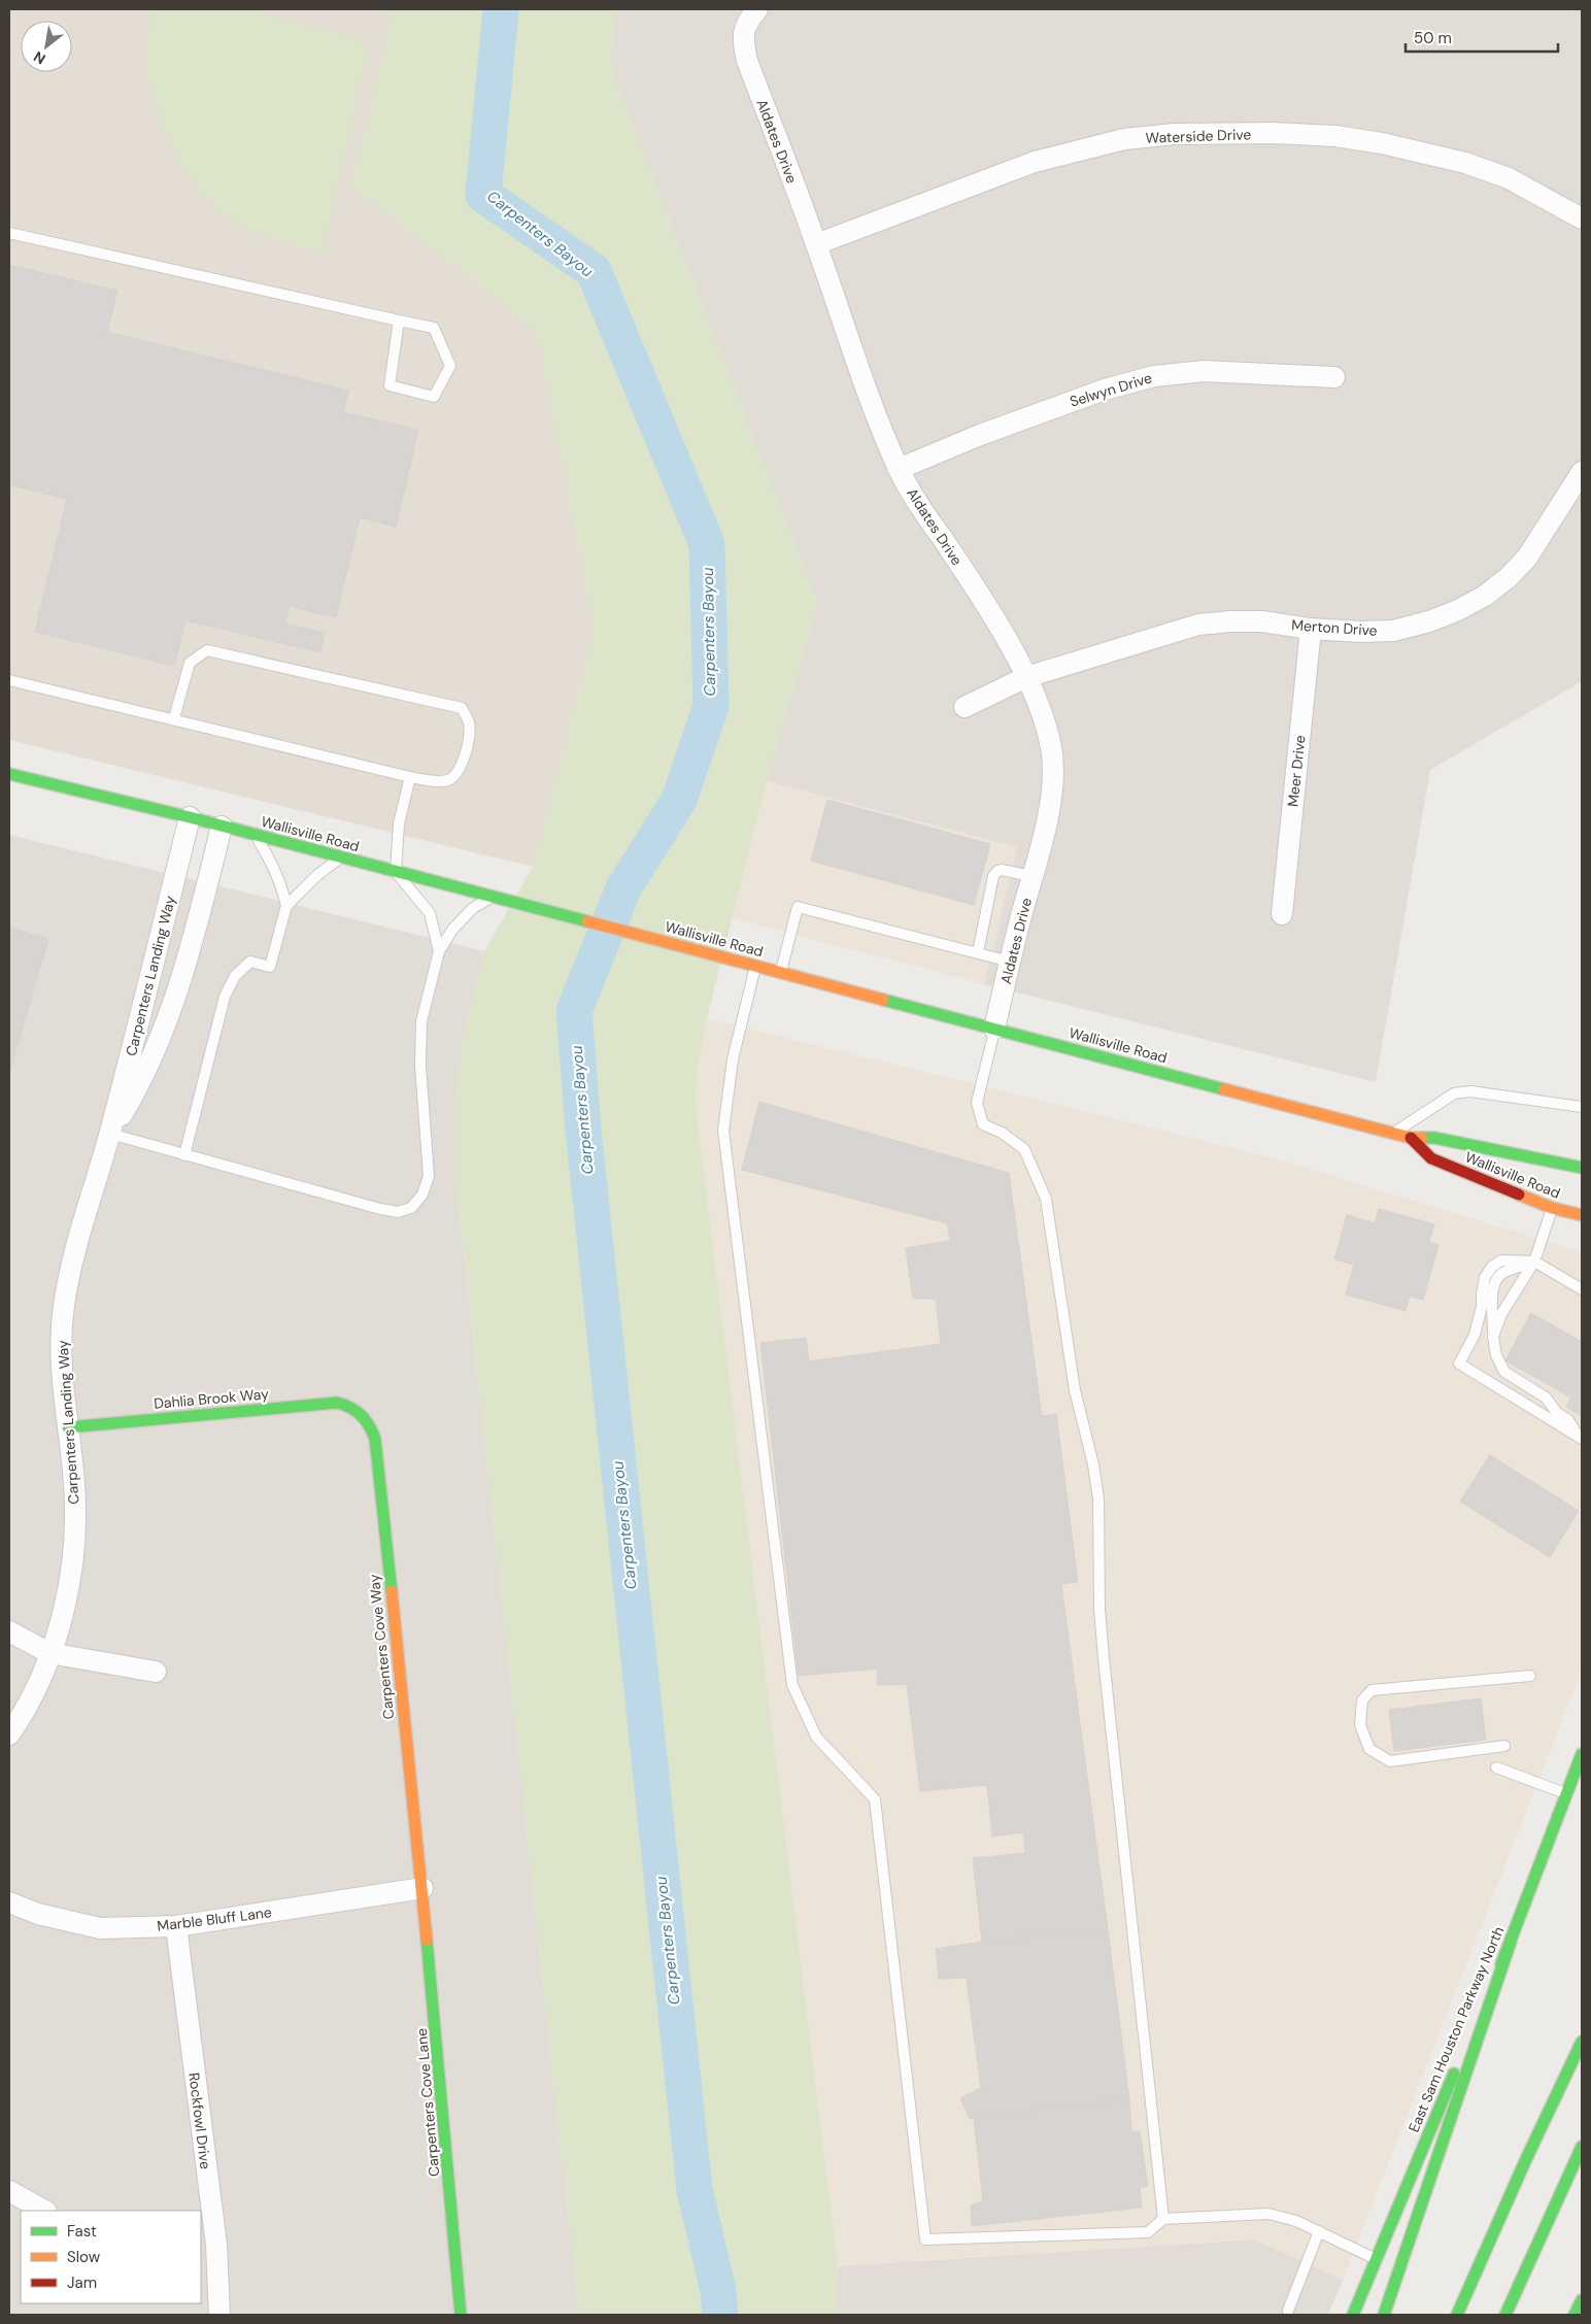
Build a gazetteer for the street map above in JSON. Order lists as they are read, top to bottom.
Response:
{
  "streets": {
    "main road": [
      "Wallisville Road",
      "Dahlia Brook Way",
      "Carpenters Cove Way",
      "East Sam Houston Parkway North",
      "Carpenters Cove Lane"
    ],
    "street": [
      "Waterside Drive",
      "Aldates Drive",
      "Selwyn Drive",
      "Merton Drive",
      "Meer Drive",
      "Carpenters Landing Way",
      "Marble Bluff Lane",
      "Rockfowl Drive"
    ]
  },
  "crossings": [
    ["Waterside Drive", "Aldates Drive"],
    ["Aldates Drive", "Selwyn Drive"],
    ["Aldates Drive", "Merton Drive"],
    ["Aldates Drive", "Wallisville Road"],
    ["Merton Drive", "Meer Drive"],
    ["Wallisville Road", "Carpenters Landing Way"],
    ["Carpenters Landing Way", "Dahlia Brook Way"],
    ["Dahlia Brook Way", "Carpenters Cove Way"],
    ["Carpenters Cove Way", "Marble Bluff Lane"],
    ["Carpenters Cove Way", "Carpenters Cove Lane"],
    ["Marble Bluff Lane", "Carpenters Cove Lane"],
    ["Marble Bluff Lane", "Rockfowl Drive"]
  ],
  "water": ["Carpenters Bayou"],
  "legend": ["Fast", "Slow", "Jam"],
  "scale_bar": "50 m",
  "north": "bottom left"
}
